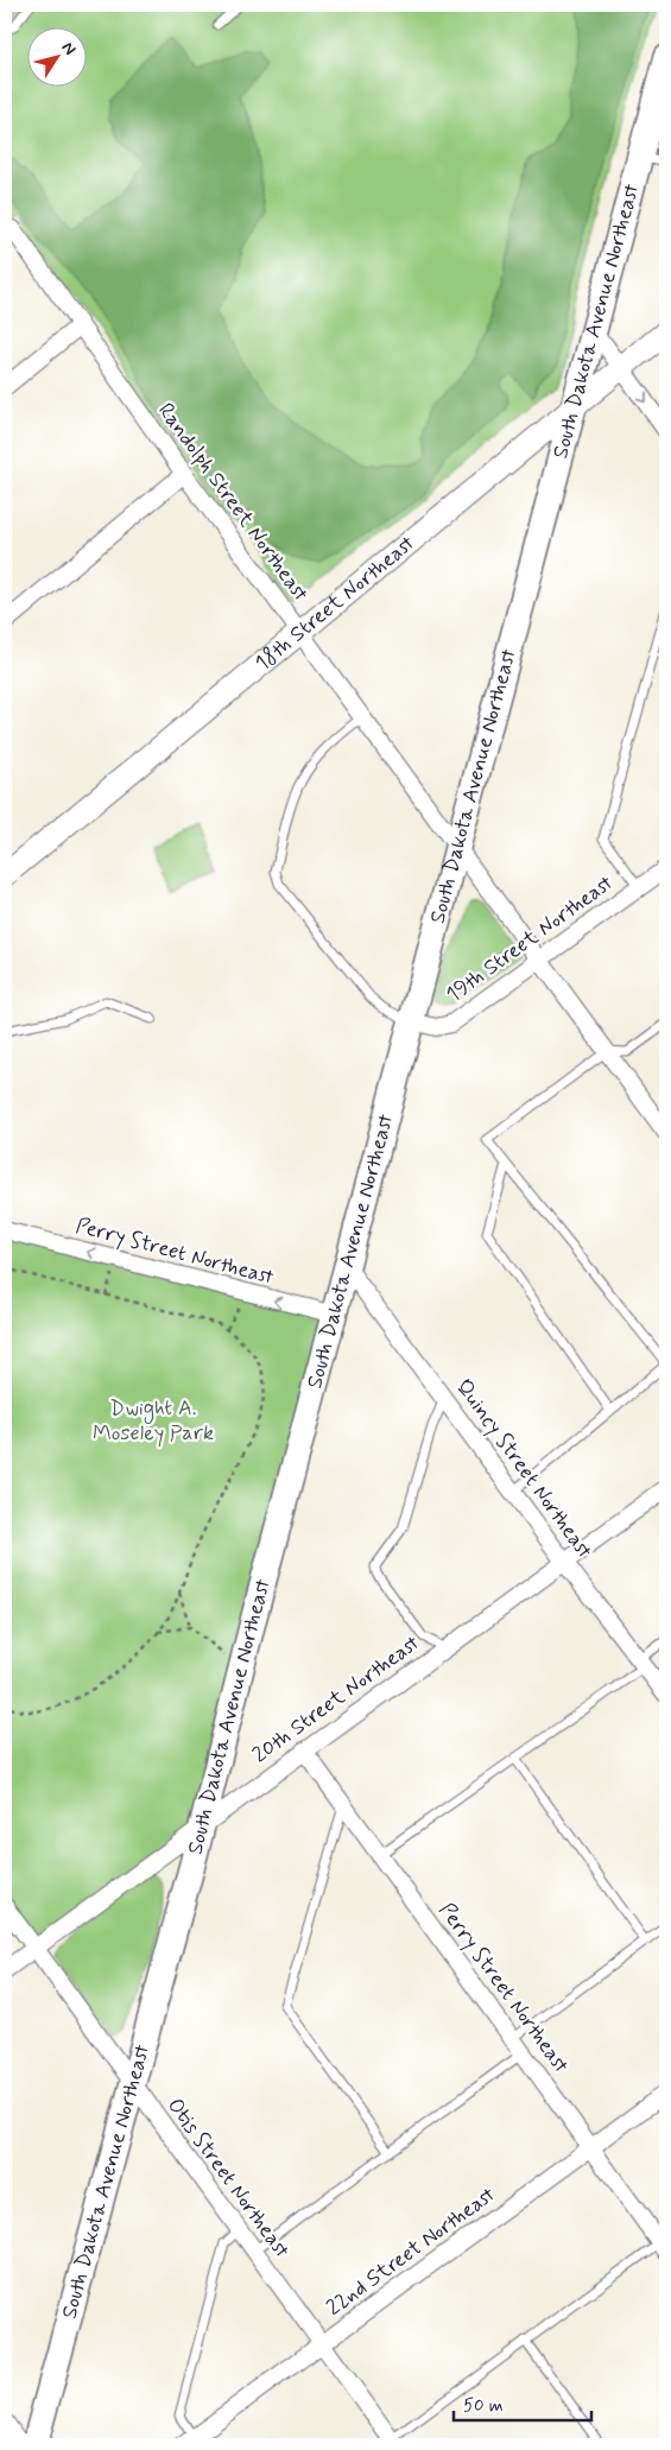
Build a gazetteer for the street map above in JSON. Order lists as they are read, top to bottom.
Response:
{
  "streets": {
    "main road": ["South Dakota Avenue Northeast", "18th Street Northeast"],
    "street": [
      "Randolph Street Northeast",
      "19th Street Northeast",
      "Perry Street Northeast",
      "Quincy Street Northeast",
      "20th Street Northeast",
      "Otis Street Northeast",
      "22nd Street Northeast"
    ]
  },
  "crossings": [
    ["South Dakota Avenue Northeast", "Randolph Street Northeast"],
    ["South Dakota Avenue Northeast", "18th Street Northeast"],
    ["South Dakota Avenue Northeast", "19th Street Northeast"],
    ["South Dakota Avenue Northeast", "Perry Street Northeast"],
    ["South Dakota Avenue Northeast", "Quincy Street Northeast"],
    ["South Dakota Avenue Northeast", "20th Street Northeast"],
    ["South Dakota Avenue Northeast", "Otis Street Northeast"],
    ["Randolph Street Northeast", "18th Street Northeast"],
    ["Randolph Street Northeast", "19th Street Northeast"],
    ["Perry Street Northeast", "20th Street Northeast"],
    ["Perry Street Northeast", "22nd Street Northeast"],
    ["Quincy Street Northeast", "20th Street Northeast"],
    ["20th Street Northeast", "Otis Street Northeast"],
    ["Otis Street Northeast", "22nd Street Northeast"]
  ],
  "one_way": ["Perry Street Northeast"],
  "parks": ["Dwight A. Moseley Park"],
  "scale_bar": "50 m",
  "north": "top right"
}
